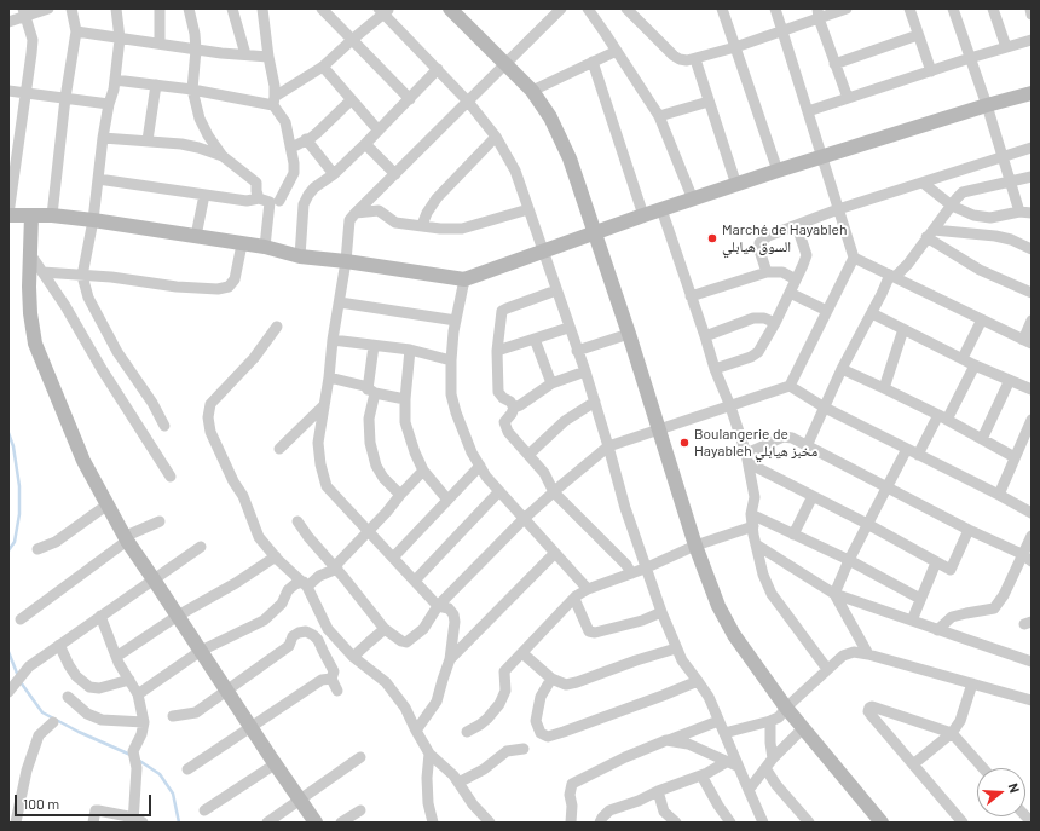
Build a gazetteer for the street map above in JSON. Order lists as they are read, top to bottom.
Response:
{
  "places": ["Marché de Hayableh السوق هيابلي", "Boulangerie de Hayableh مخبز هيابلي"],
  "scale_bar": "100 m",
  "north": "right"
}
